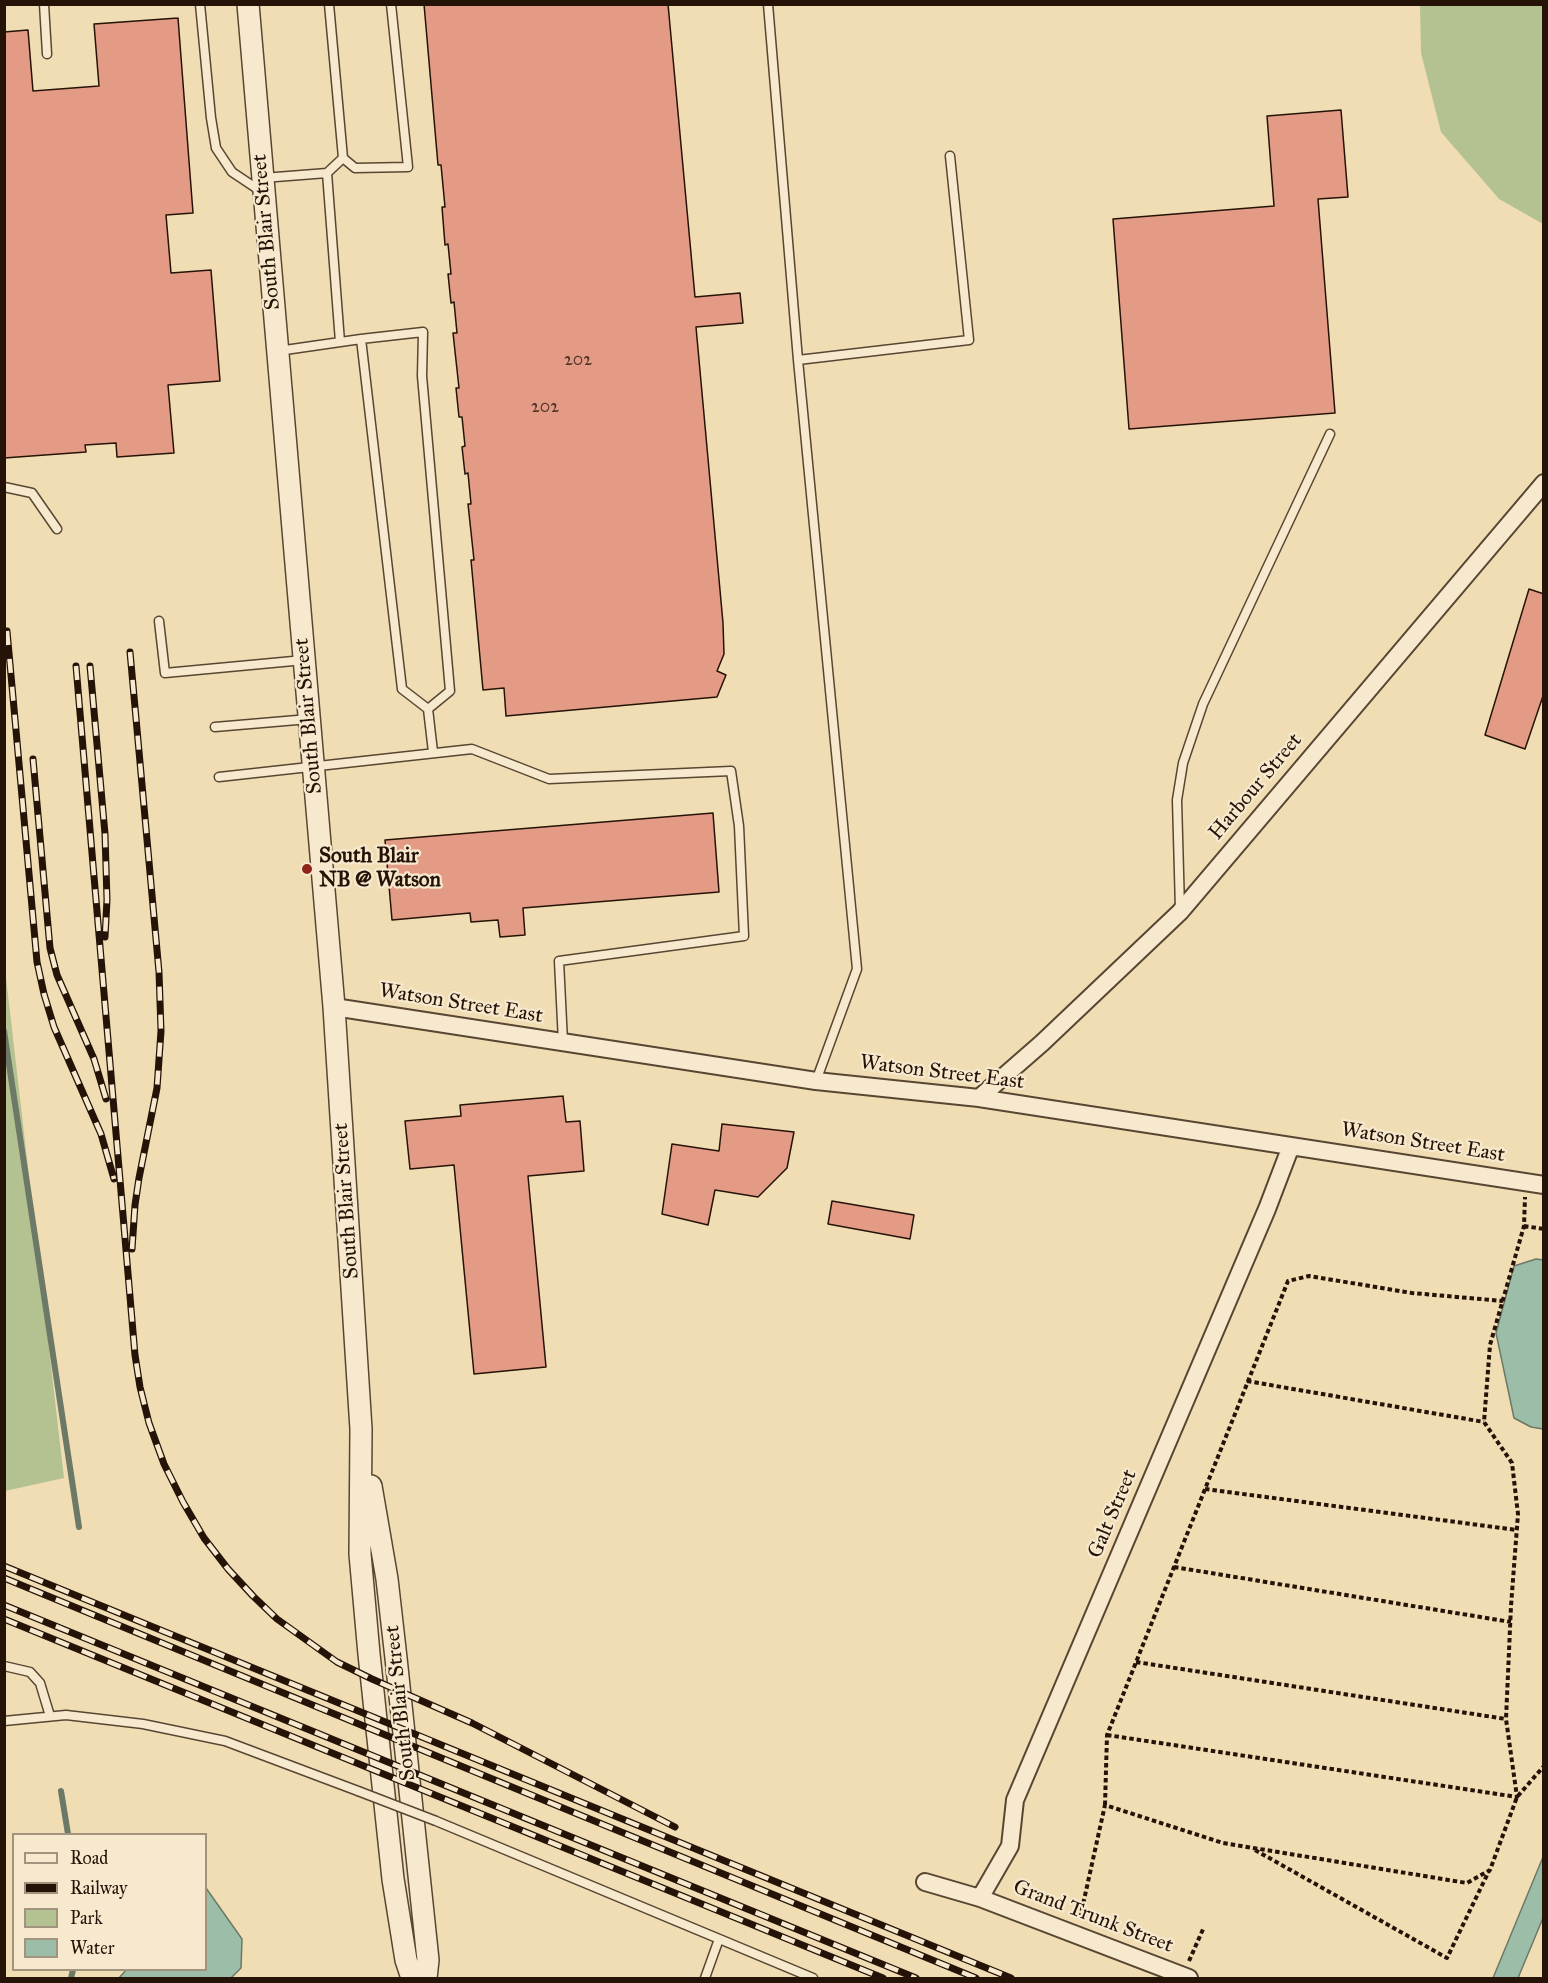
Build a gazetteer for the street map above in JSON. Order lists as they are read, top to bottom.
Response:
{
  "streets": {
    "street": [
      "South Blair Street",
      "Harbour Street",
      "Watson Street East",
      "Galt Street",
      "Grand Trunk Street"
    ]
  },
  "crossings": [
    ["South Blair Street", "Watson Street East"],
    ["Harbour Street", "Watson Street East"],
    ["Watson Street East", "Galt Street"],
    ["Galt Street", "Grand Trunk Street"]
  ],
  "places": ["South Blair NB @ Watson"],
  "house_numbers": ["202", "202"],
  "legend": [
    "Road",
    "Railway",
    "Park",
    "Water"
  ]
}
